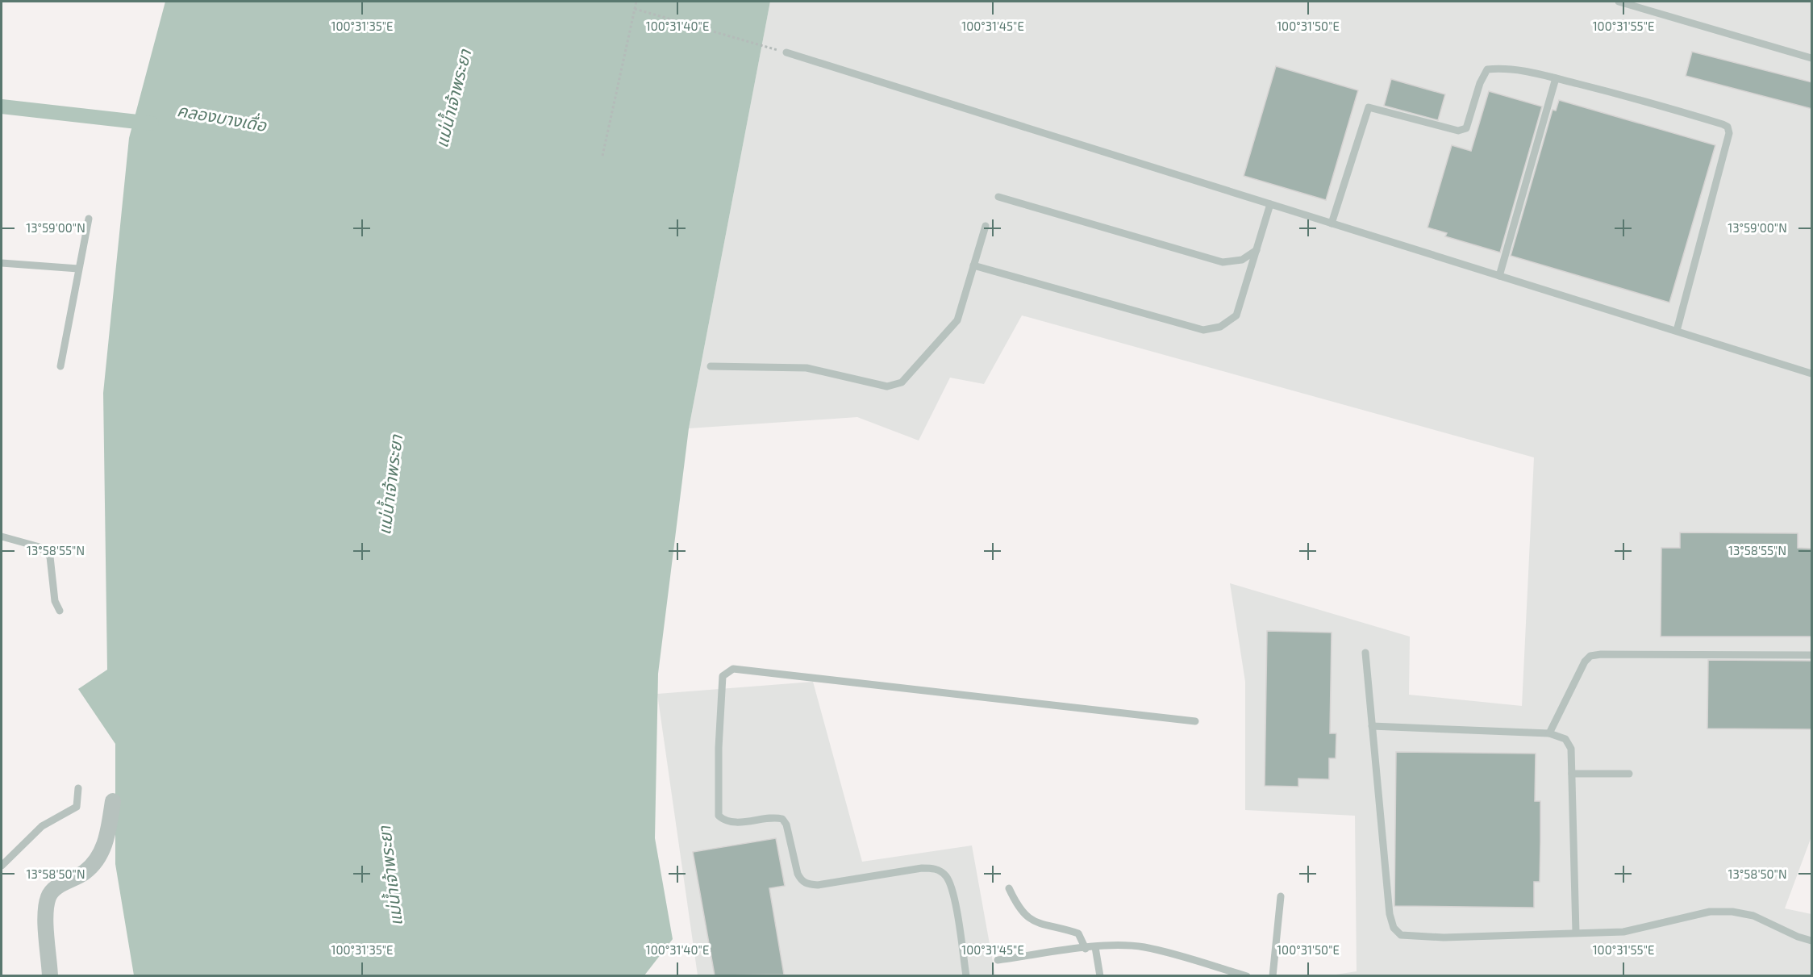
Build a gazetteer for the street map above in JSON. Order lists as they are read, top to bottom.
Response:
{
  "water": ["แม่น้ำเจ้าพระยา", "คลองบางเดื่อ"],
  "coordinates": [
    "100°31'35\"E",
    "100°31'40\"E",
    "100°31'45\"E",
    "100°31'50\"E",
    "100°31'55\"E",
    "13°59'00\"N",
    "13°58'55\"N",
    "13°58'50\"N"
  ]
}
